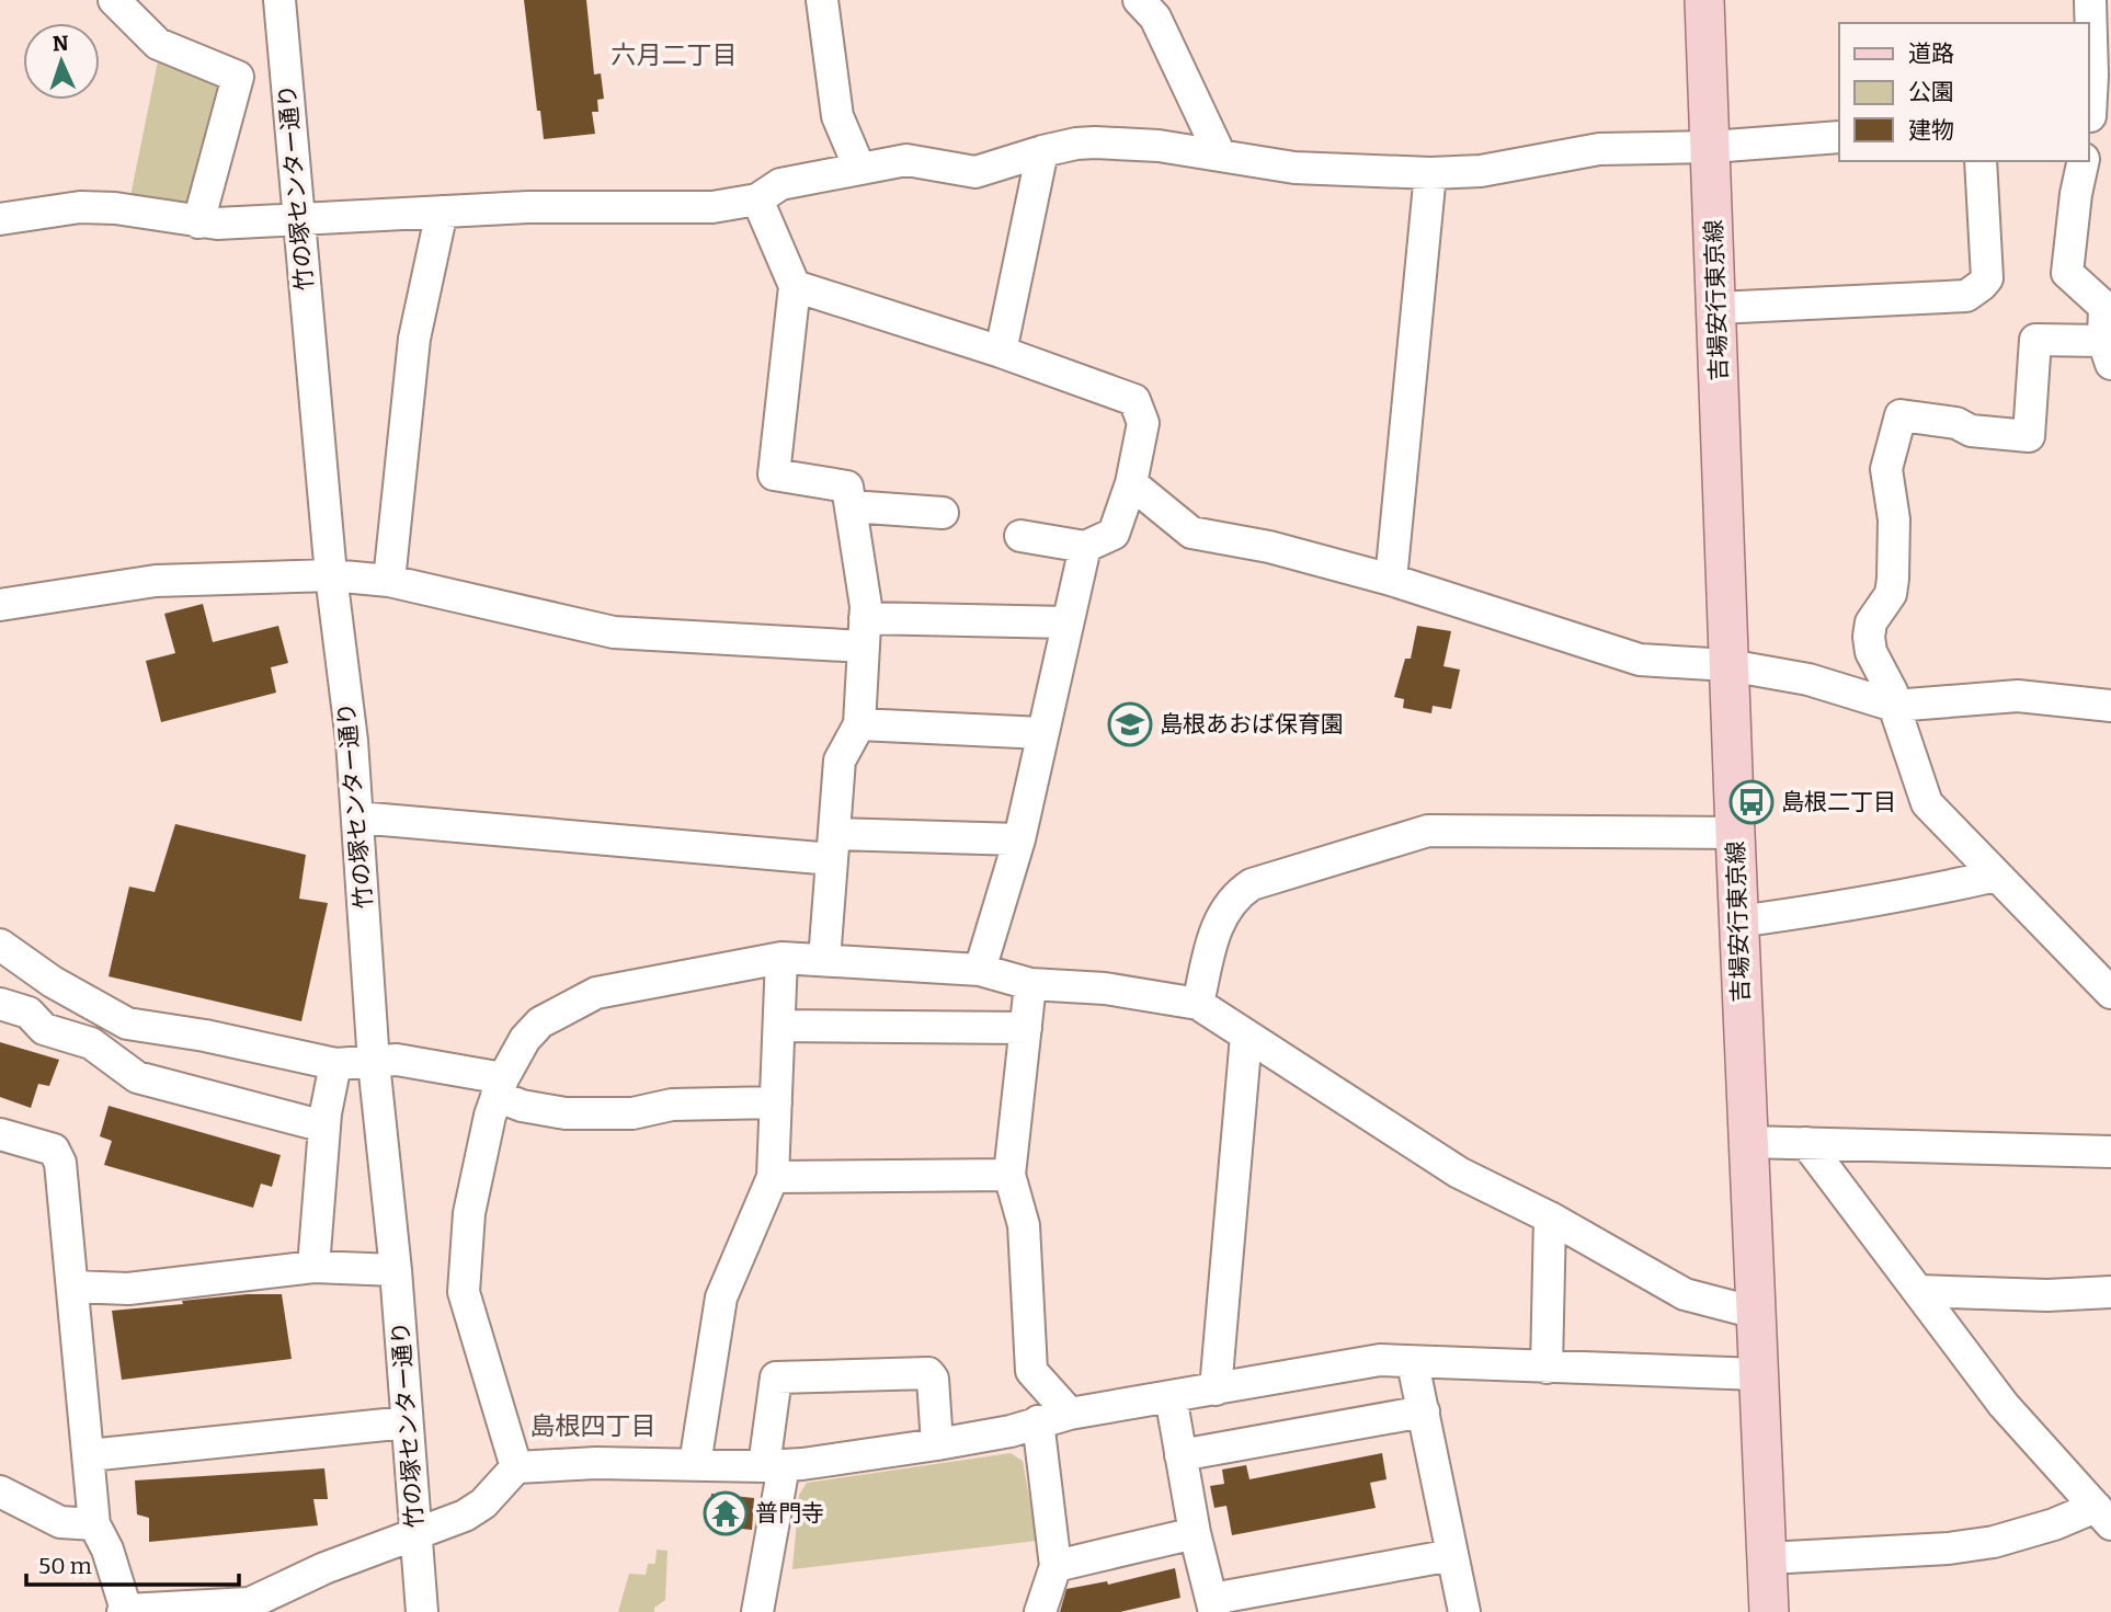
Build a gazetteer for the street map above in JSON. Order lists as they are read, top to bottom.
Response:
{
  "streets": {
    "main road": ["吉場安行東京線"],
    "street": ["竹の塚センター通り"]
  },
  "districts": ["六月二丁目", "島根四丁目"],
  "places": {
    "school or university": ["島根あおば保育園"],
    "bus stop": ["島根二丁目"],
    "temple": ["普門寺"]
  },
  "legend": ["道路", "公園", "建物"],
  "scale_bar": "50 m",
  "north": "top"
}
